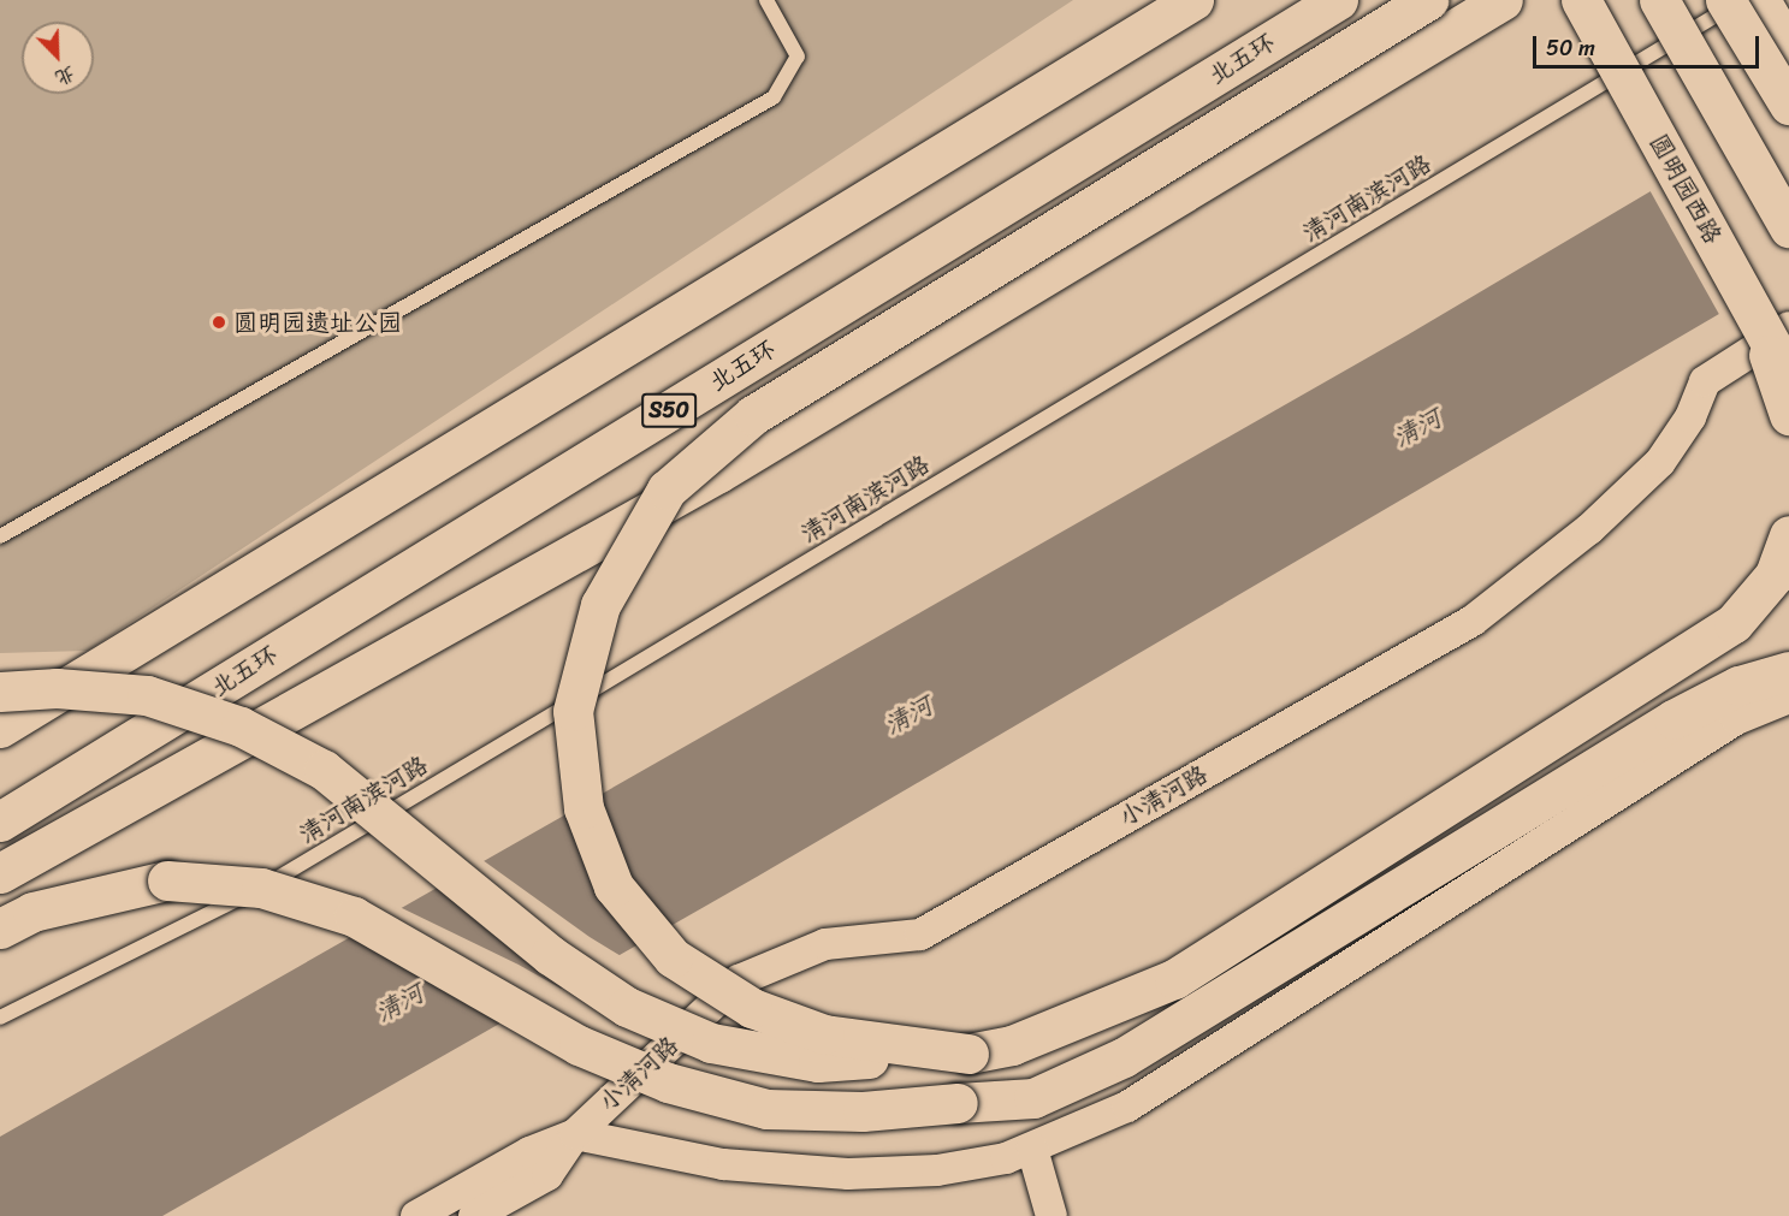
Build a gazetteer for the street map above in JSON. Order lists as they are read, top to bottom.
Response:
{
  "streets": {
    "main road": ["北五环", "圆明园西路", "S50"],
    "street": ["小清河路"],
    "lane": ["清河南滨河路"]
  },
  "crossings": [
    ["圆明园西路", "小清河路"]
  ],
  "water": ["清河"],
  "places": ["圆明园遗址公园"],
  "scale_bar": "50 m",
  "north": "bottom right"
}
